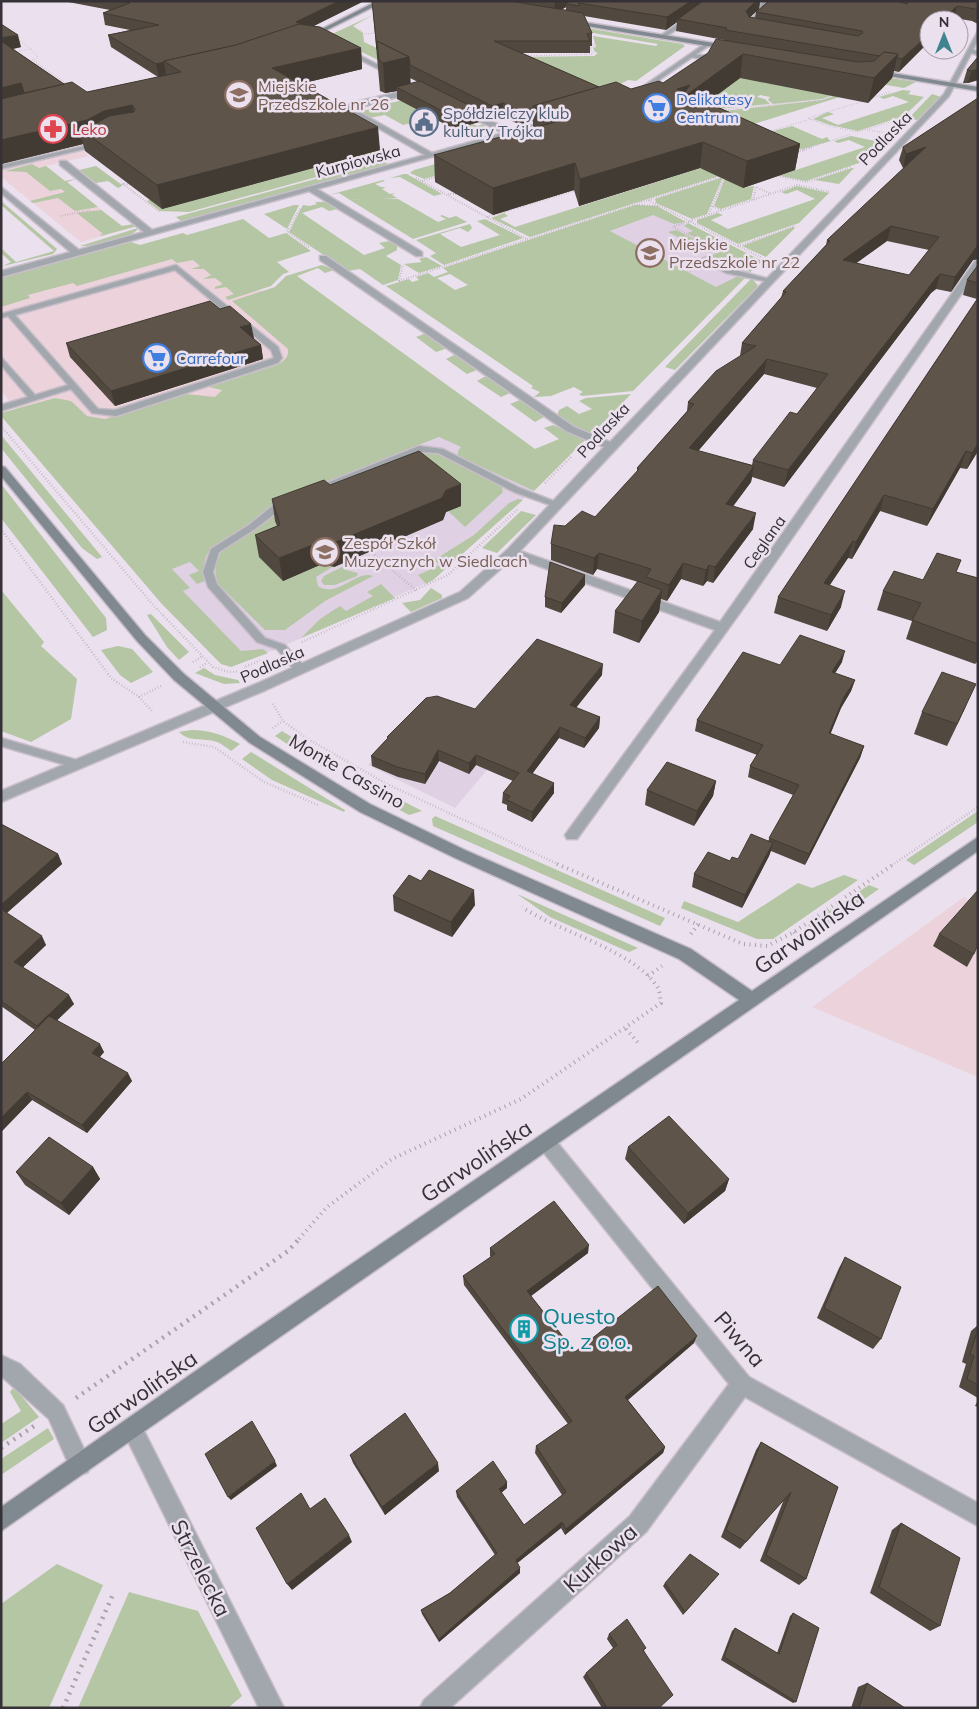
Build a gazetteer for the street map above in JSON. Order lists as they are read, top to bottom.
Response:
{
  "streets": {
    "main road": ["Monte Cassino", "Garwolińska"],
    "street": [
      "Podlaska",
      "Kurpiowska",
      "Ceglana",
      "Piwna",
      "Kurkowa",
      "Strzelecka"
    ]
  },
  "crossings": [
    ["Podlaska", "Monte Cassino"],
    ["Monte Cassino", "Garwolińska"],
    ["Garwolińska", "Piwna"],
    ["Garwolińska", "Strzelecka"],
    ["Piwna", "Kurkowa"]
  ],
  "places": {
    "school or university": ["Miejskie Przedszkole nr 26", "Miejskie Przedszkole nr 22", "Zespół Szkół Muzycznych w Siedlcach"],
    "supermarket": ["Delikatesy Centrum", "Carrefour"],
    "public building": ["Spółdzielczy klub kultury Trójka"],
    "pharmacy": ["Leko"],
    "building": ["Questo Sp. z o.o."]
  },
  "north": "top"
}
